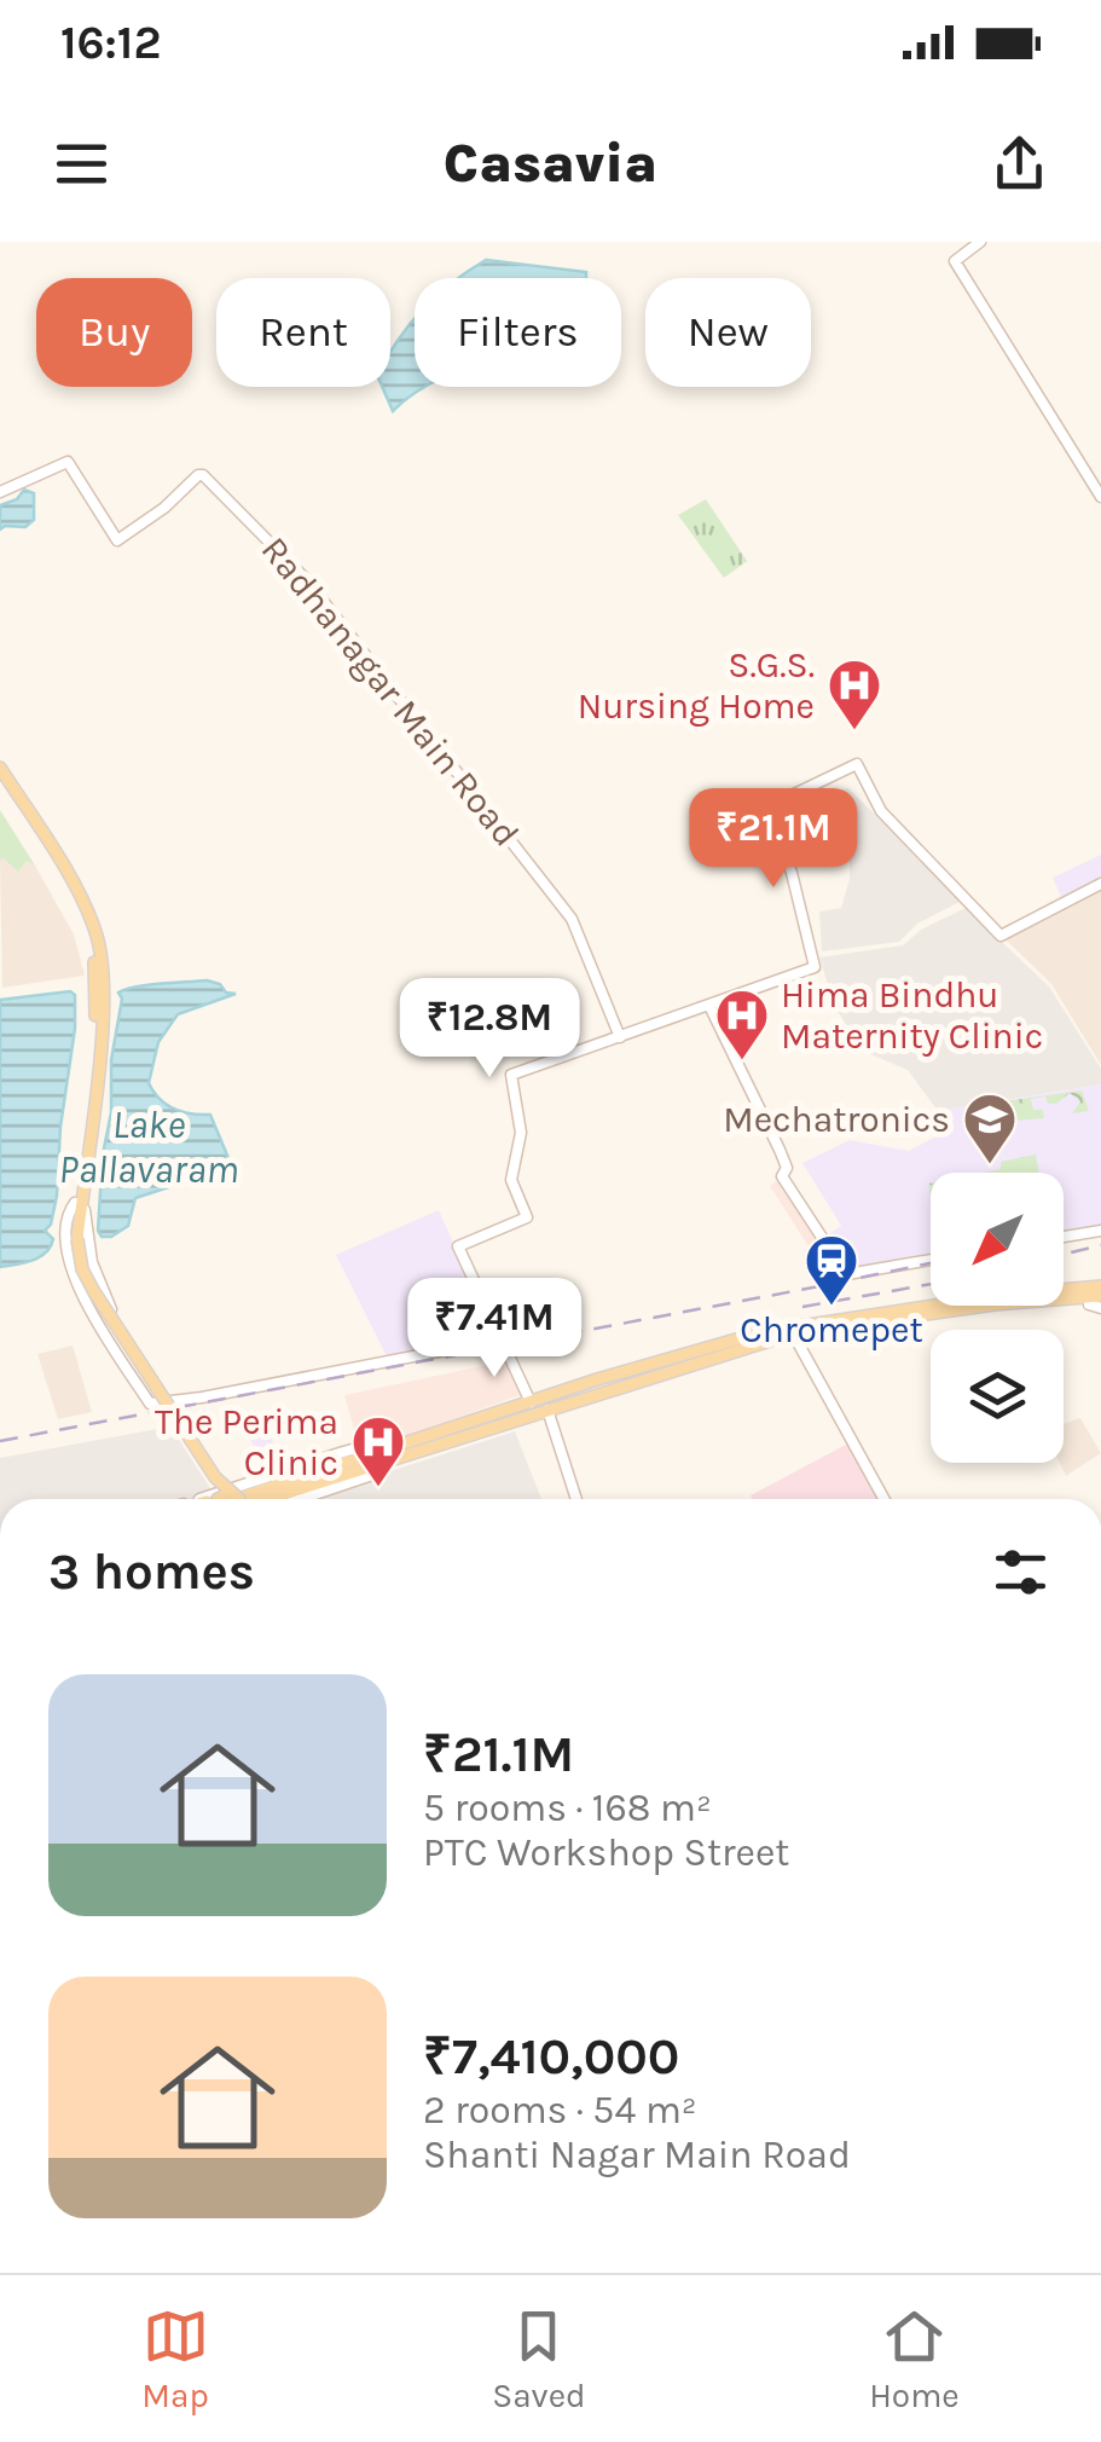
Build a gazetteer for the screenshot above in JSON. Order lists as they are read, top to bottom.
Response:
{
  "streets": {
    "street": ["Radhanagar Main Road"]
  },
  "water": ["Lake Pallavaram"],
  "places": {
    "hospital": ["S.G.S. Nursing Home", "Hima Bindhu Maternity Clinic", "The Perima Clinic"],
    "school or university": ["Mechatronics"],
    "station": ["Chromepet"]
  },
  "north": "bottom left",
  "page": {
    "status": "16:12",
    "header": "Casavia",
    "chip": [
      "Buy",
      "Rent",
      "Filters",
      "New"
    ],
    "price": ["₹21.1M", "₹12.8M", "₹7.41M"],
    "heading": "3 homes",
    "list": [
      {
        "name": "₹21.1M",
        "note": "5 rooms · 168 m² · PTC Workshop Street"
      },
      {
        "name": "₹7,410,000",
        "note": "2 rooms · 54 m² · Shanti Nagar Main Road"
      }
    ],
    "tabs": ["Map", "Saved", "Home"]
  }
}
